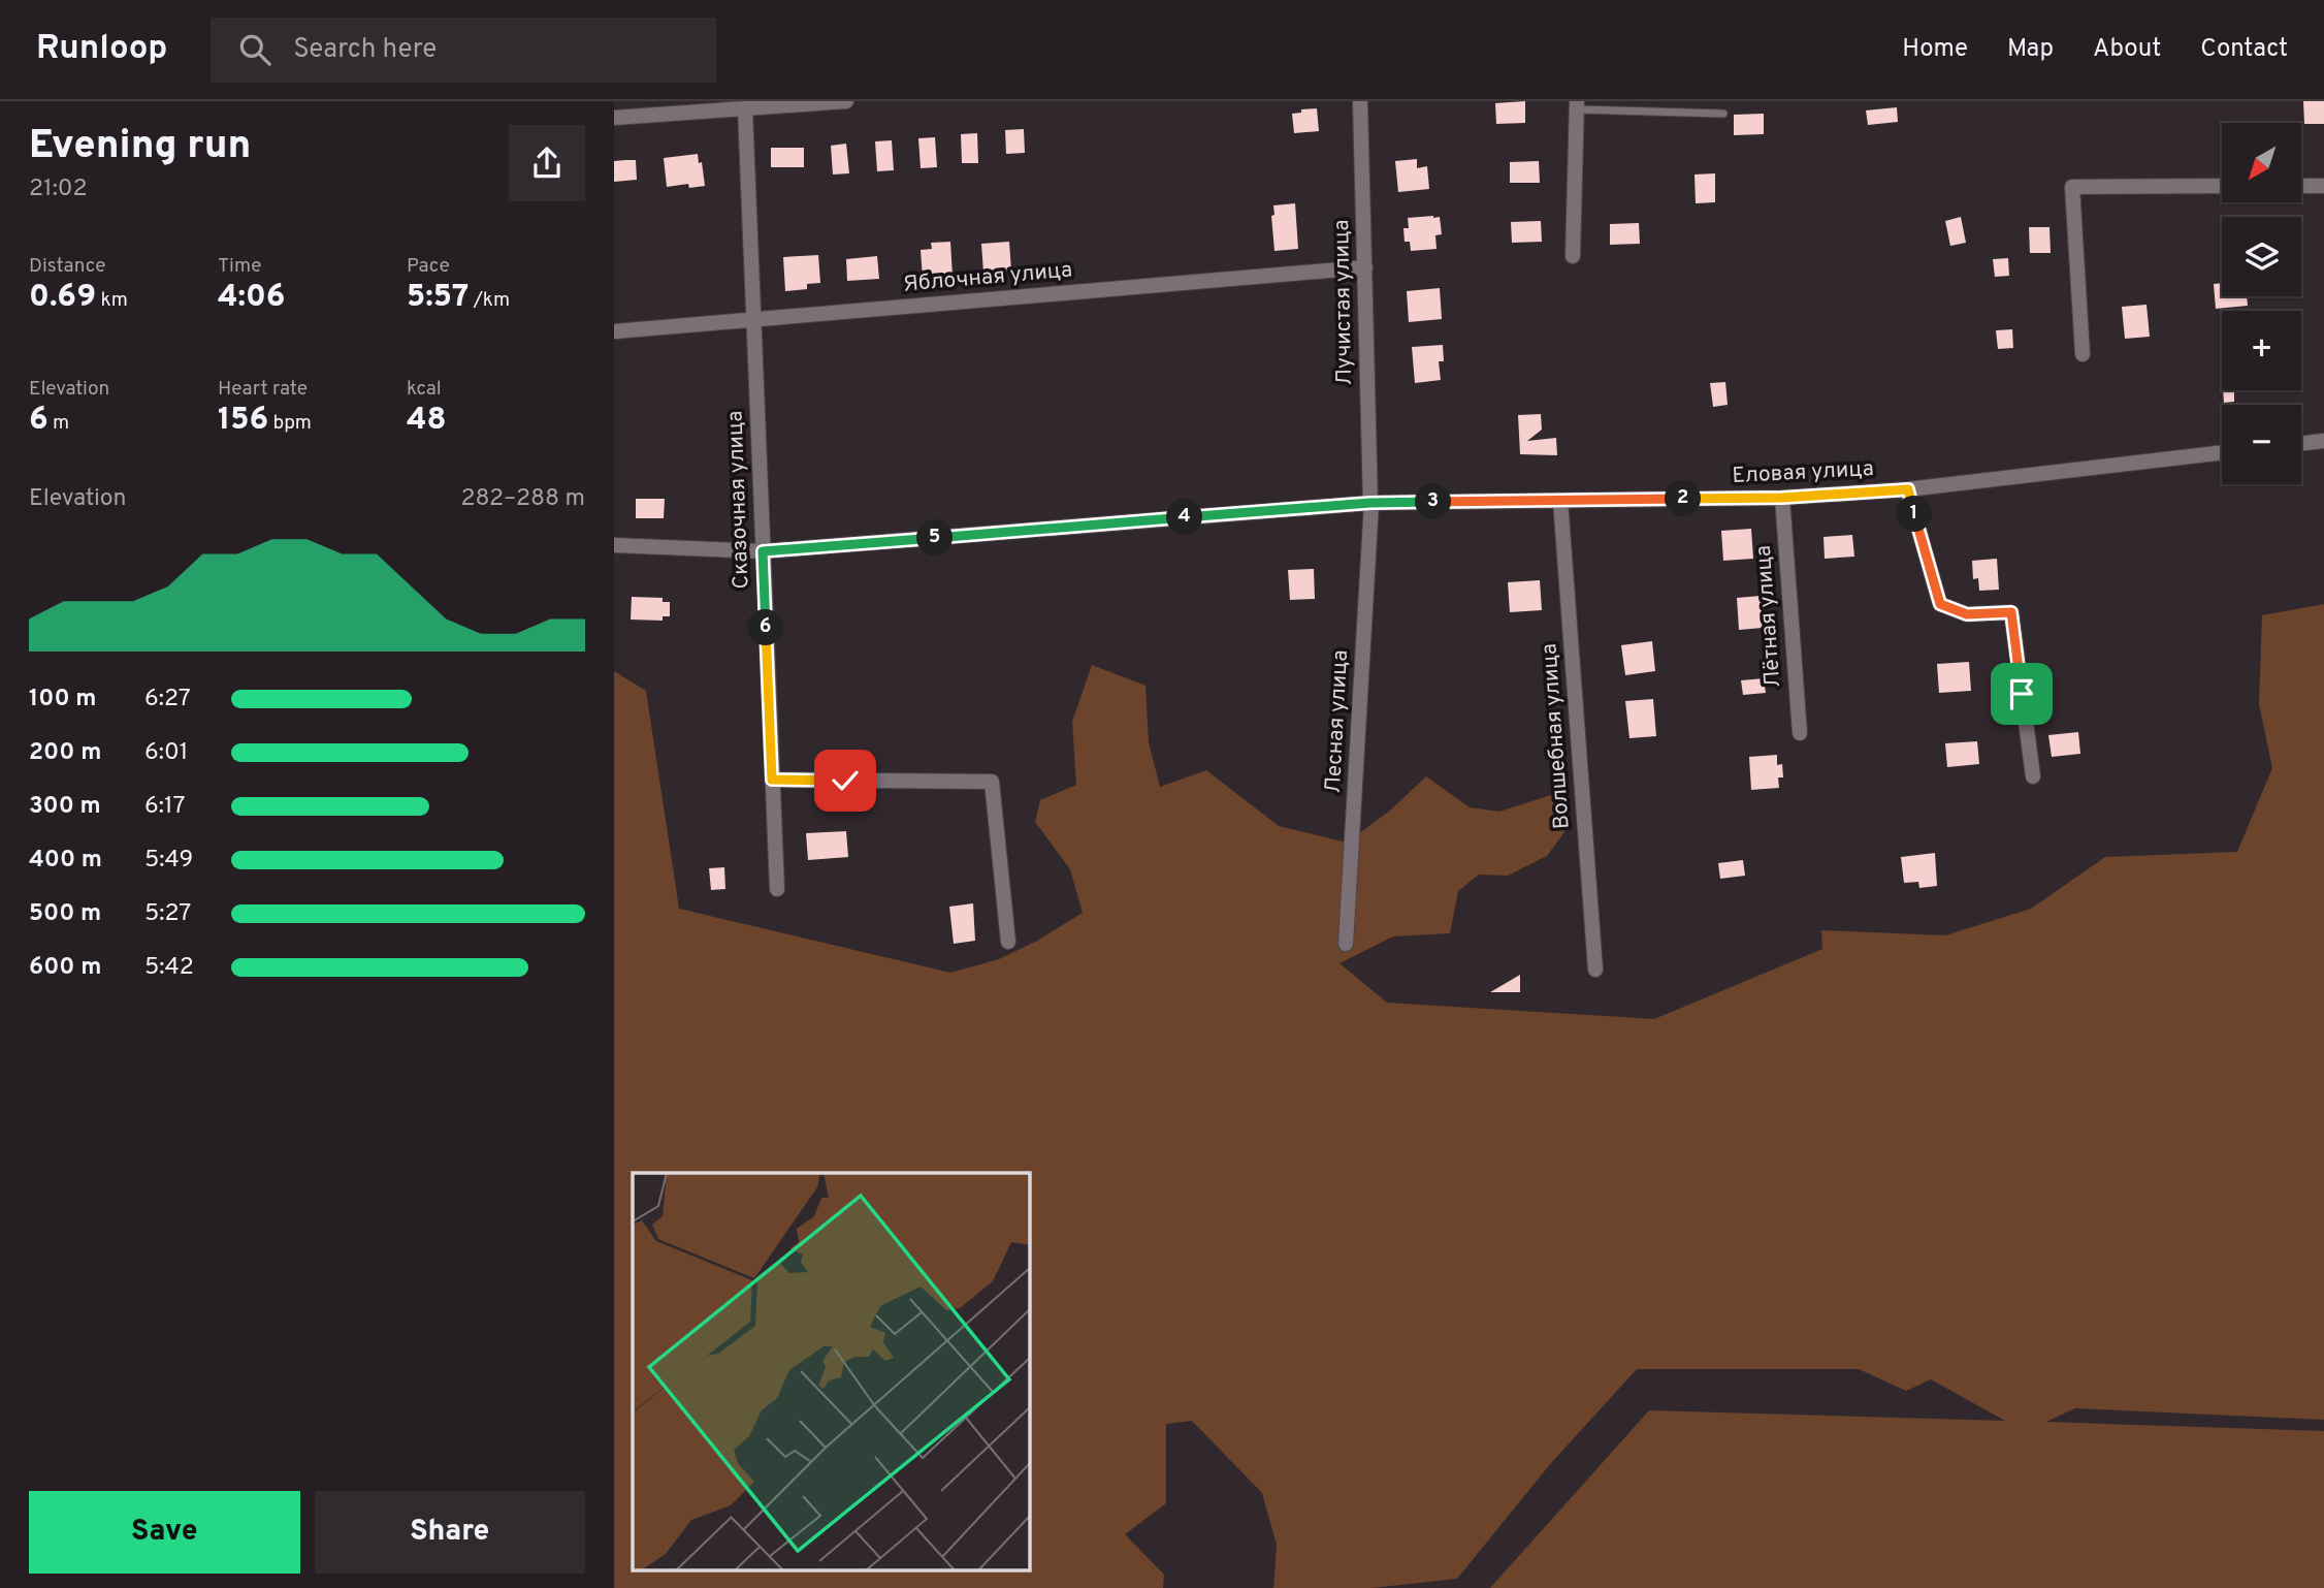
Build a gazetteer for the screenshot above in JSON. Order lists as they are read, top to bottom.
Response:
{
  "streets": {
    "street": [
      "Яблочная улица",
      "Лучистая улица",
      "Еловая улица",
      "Сказочная улица",
      "Лётная улица",
      "Лесная улица",
      "Волшебная улица"
    ]
  },
  "crossings": [
    ["Яблочная улица", "Лучистая улица"],
    ["Яблочная улица", "Сказочная улица"],
    ["Лучистая улица", "Еловая улица"],
    ["Лучистая улица", "Лесная улица"],
    ["Еловая улица", "Сказочная улица"],
    ["Еловая улица", "Лётная улица"],
    ["Еловая улица", "Лесная улица"],
    ["Еловая улица", "Волшебная улица"]
  ],
  "north": "bottom left",
  "page": {
    "header": "Runloop",
    "search": "Search here",
    "nav": [
      "Home",
      "Map",
      "About",
      "Contact"
    ],
    "heading": ["Evening run", "21:02"],
    "map_buttons": ["+", "−"],
    "stats": [
      ["Distance", "0.69 km"],
      ["Time", "4:06"],
      ["Pace", "5:57 /km"],
      ["Elevation", "6 m"],
      ["Heart rate", "156 bpm"],
      ["kcal", "48"]
    ],
    "chart": ["Elevation", "282–288 m"],
    "pins": [
      "2",
      "3",
      "1",
      "4",
      "5",
      "6"
    ],
    "list": [
      {
        "name": "100 m",
        "note": "6:27"
      },
      {
        "name": "200 m",
        "note": "6:01"
      },
      {
        "name": "300 m",
        "note": "6:17"
      },
      {
        "name": "400 m",
        "note": "5:49"
      },
      {
        "name": "500 m",
        "note": "5:27"
      },
      {
        "name": "600 m",
        "note": "5:42"
      }
    ],
    "buttons": ["Save", "Share"]
  }
}
